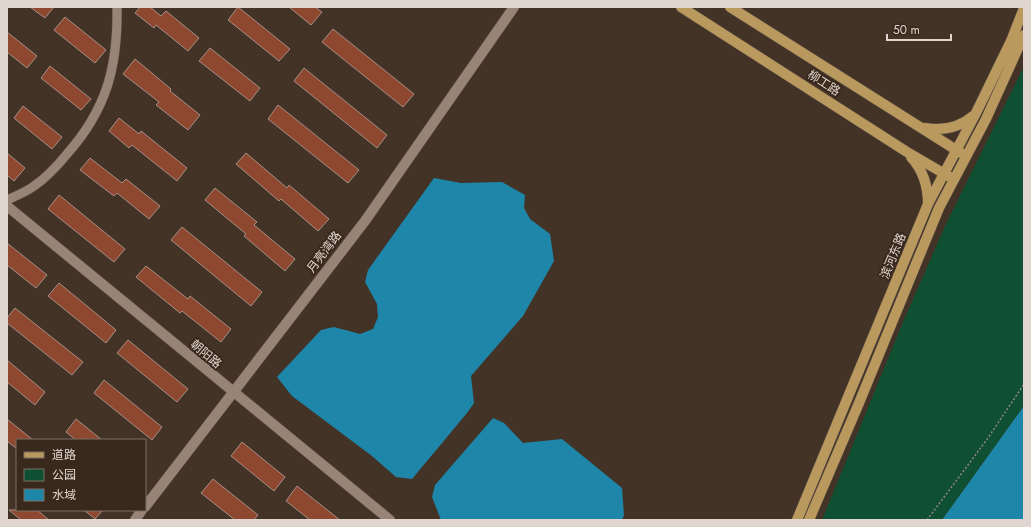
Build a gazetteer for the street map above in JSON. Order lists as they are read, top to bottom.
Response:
{
  "streets": {
    "main road": ["柳工路", "滨河东路"],
    "street": ["月亮湾路", "朝阳路"]
  },
  "crossings": [
    ["柳工路", "滨河东路"],
    ["月亮湾路", "朝阳路"]
  ],
  "legend": ["道路", "公园", "水域"],
  "scale_bar": "50 m"
}
